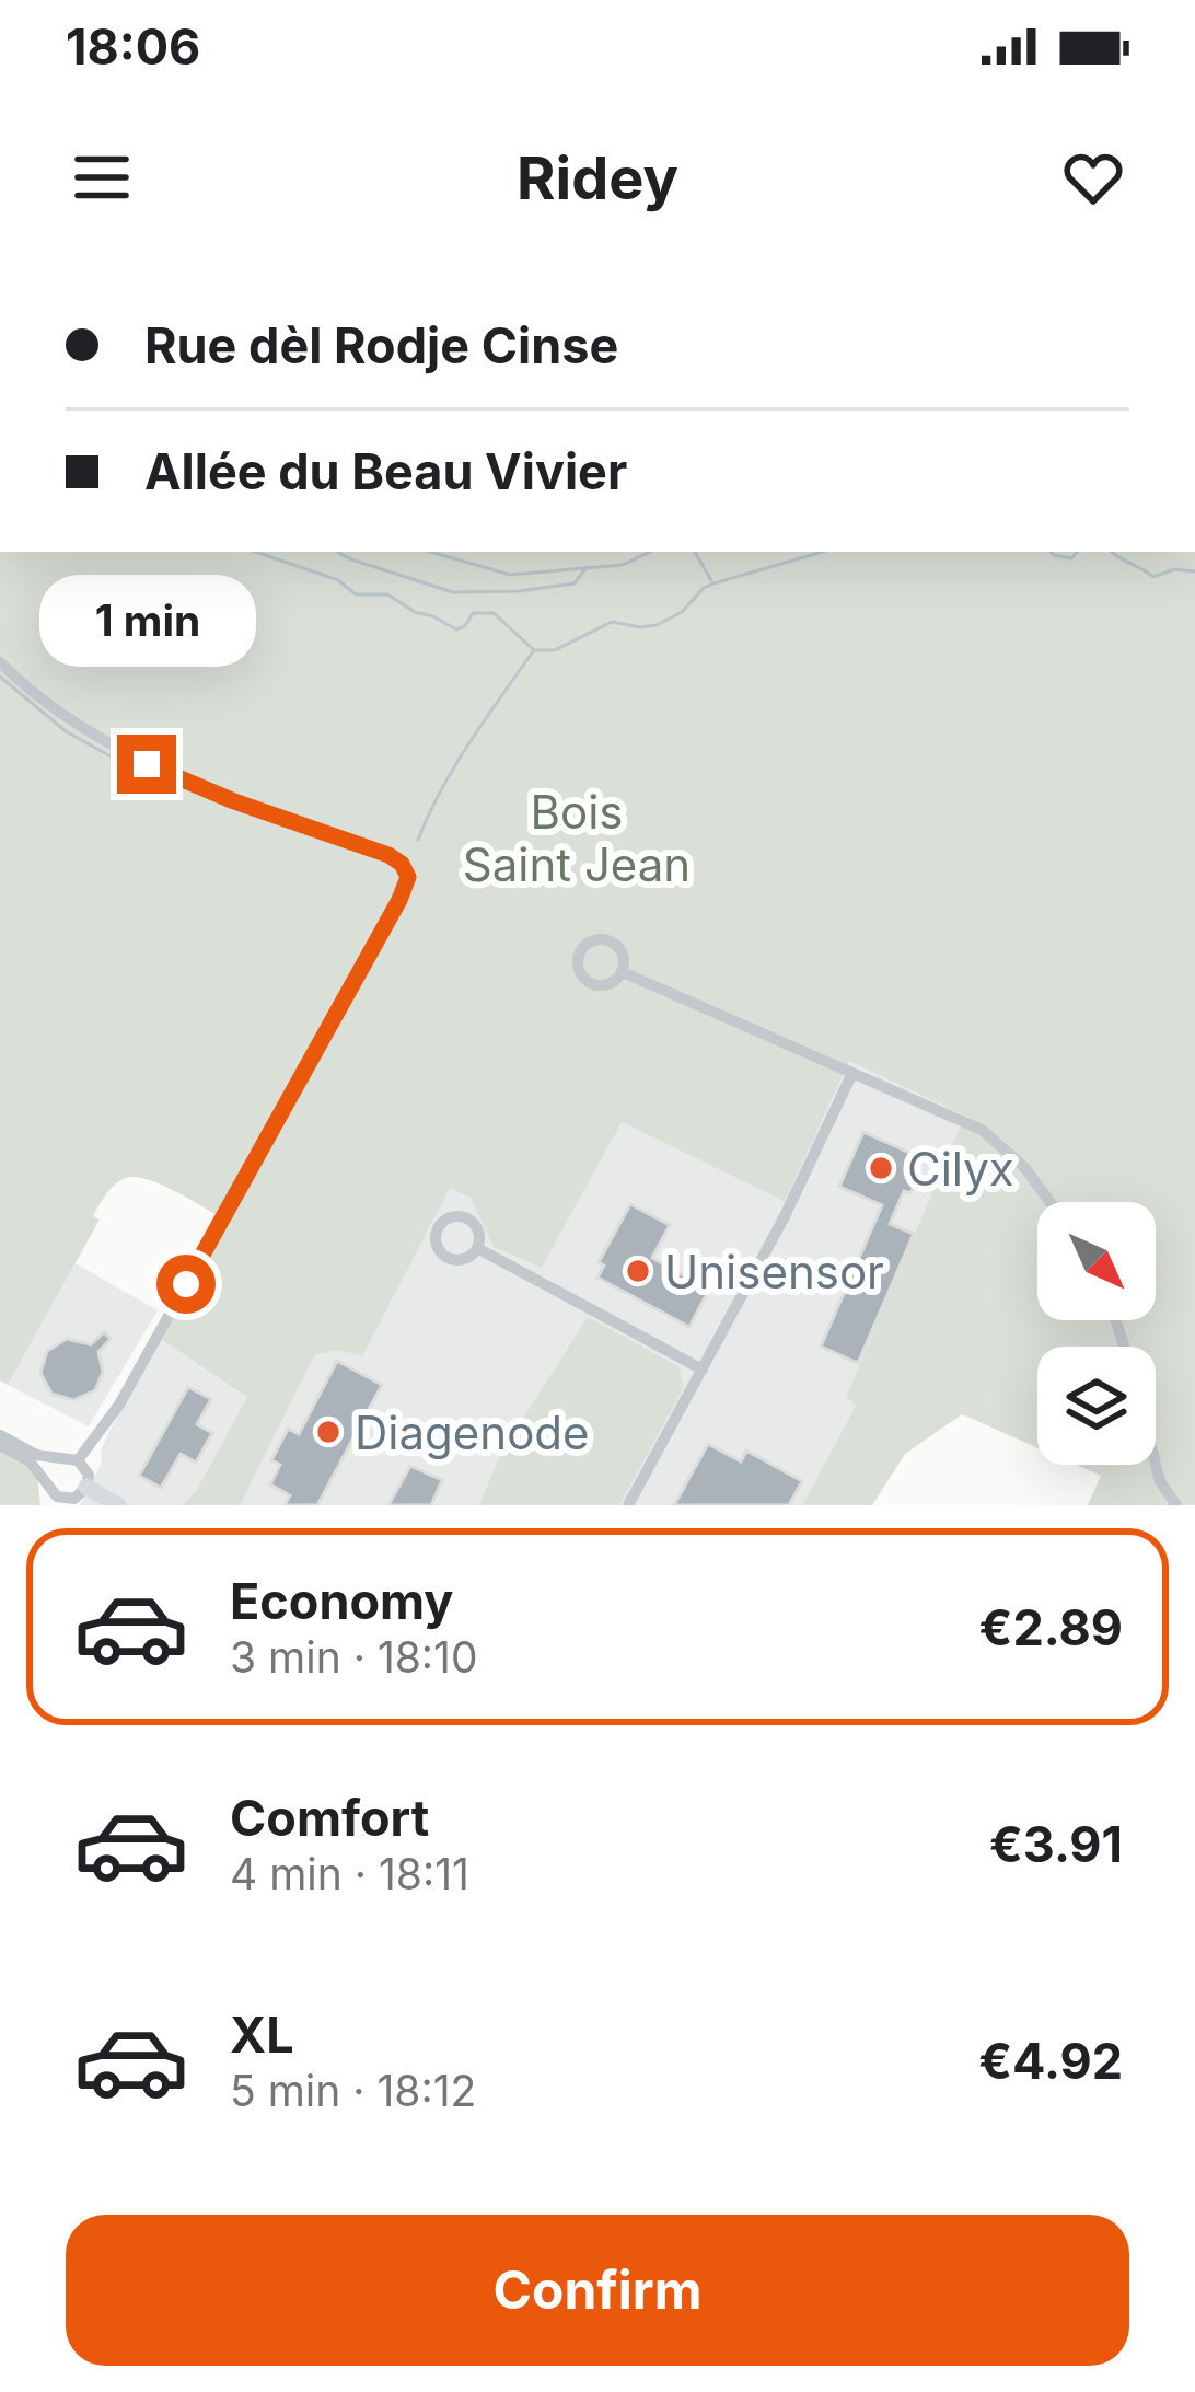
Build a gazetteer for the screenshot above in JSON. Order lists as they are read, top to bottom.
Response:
{
  "parks": ["Bois Saint Jean"],
  "places": ["Cilyx", "Unisensor", "Diagenode"],
  "north": "bottom right",
  "page": {
    "status": "18:06",
    "header": "Ridey",
    "banner": ["Rue dèl Rodje Cinse", "Allée du Beau Vivier"],
    "bubble": "1 min",
    "list": [
      {
        "name": "Economy",
        "note": "3 min · 18:10",
        "value": "€2.89"
      },
      {
        "name": "Comfort",
        "note": "4 min · 18:11",
        "value": "€3.91"
      },
      {
        "name": "XL",
        "note": "5 min · 18:12",
        "value": "€4.92"
      }
    ],
    "buttons": "Confirm"
  }
}
